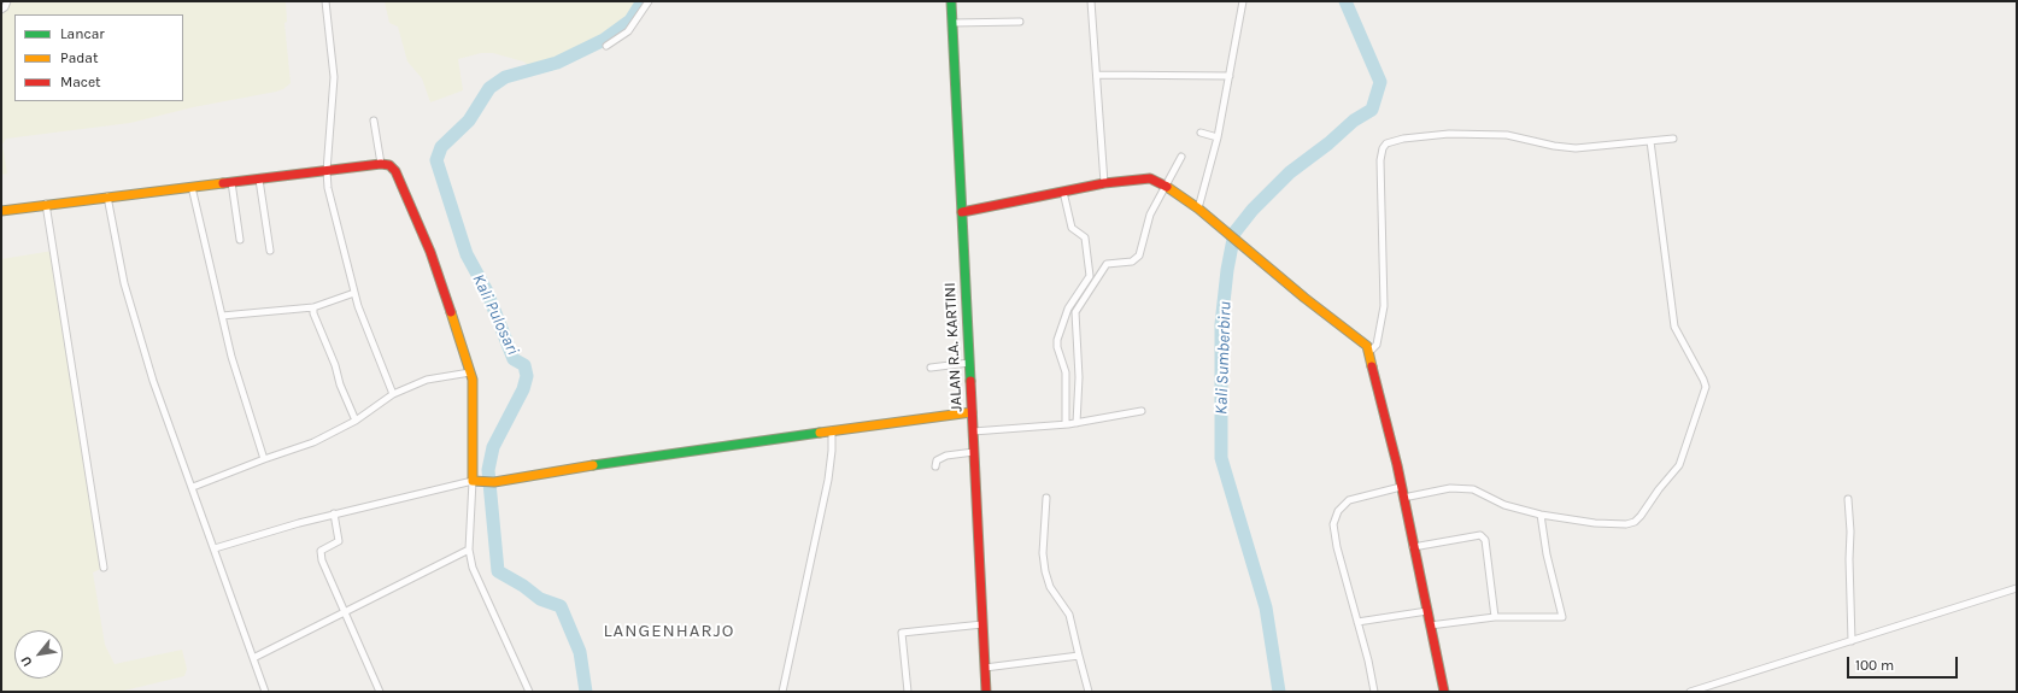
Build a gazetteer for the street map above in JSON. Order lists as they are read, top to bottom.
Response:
{
  "streets": {
    "street": ["JALAN R.A. KARTINI"]
  },
  "districts": ["LANGENHARJO"],
  "water": ["Kali Pulosari", "Kali Sumberbiru"],
  "legend": ["Lancar", "Padat", "Macet"],
  "scale_bar": "100 m",
  "north": "bottom left"
}
